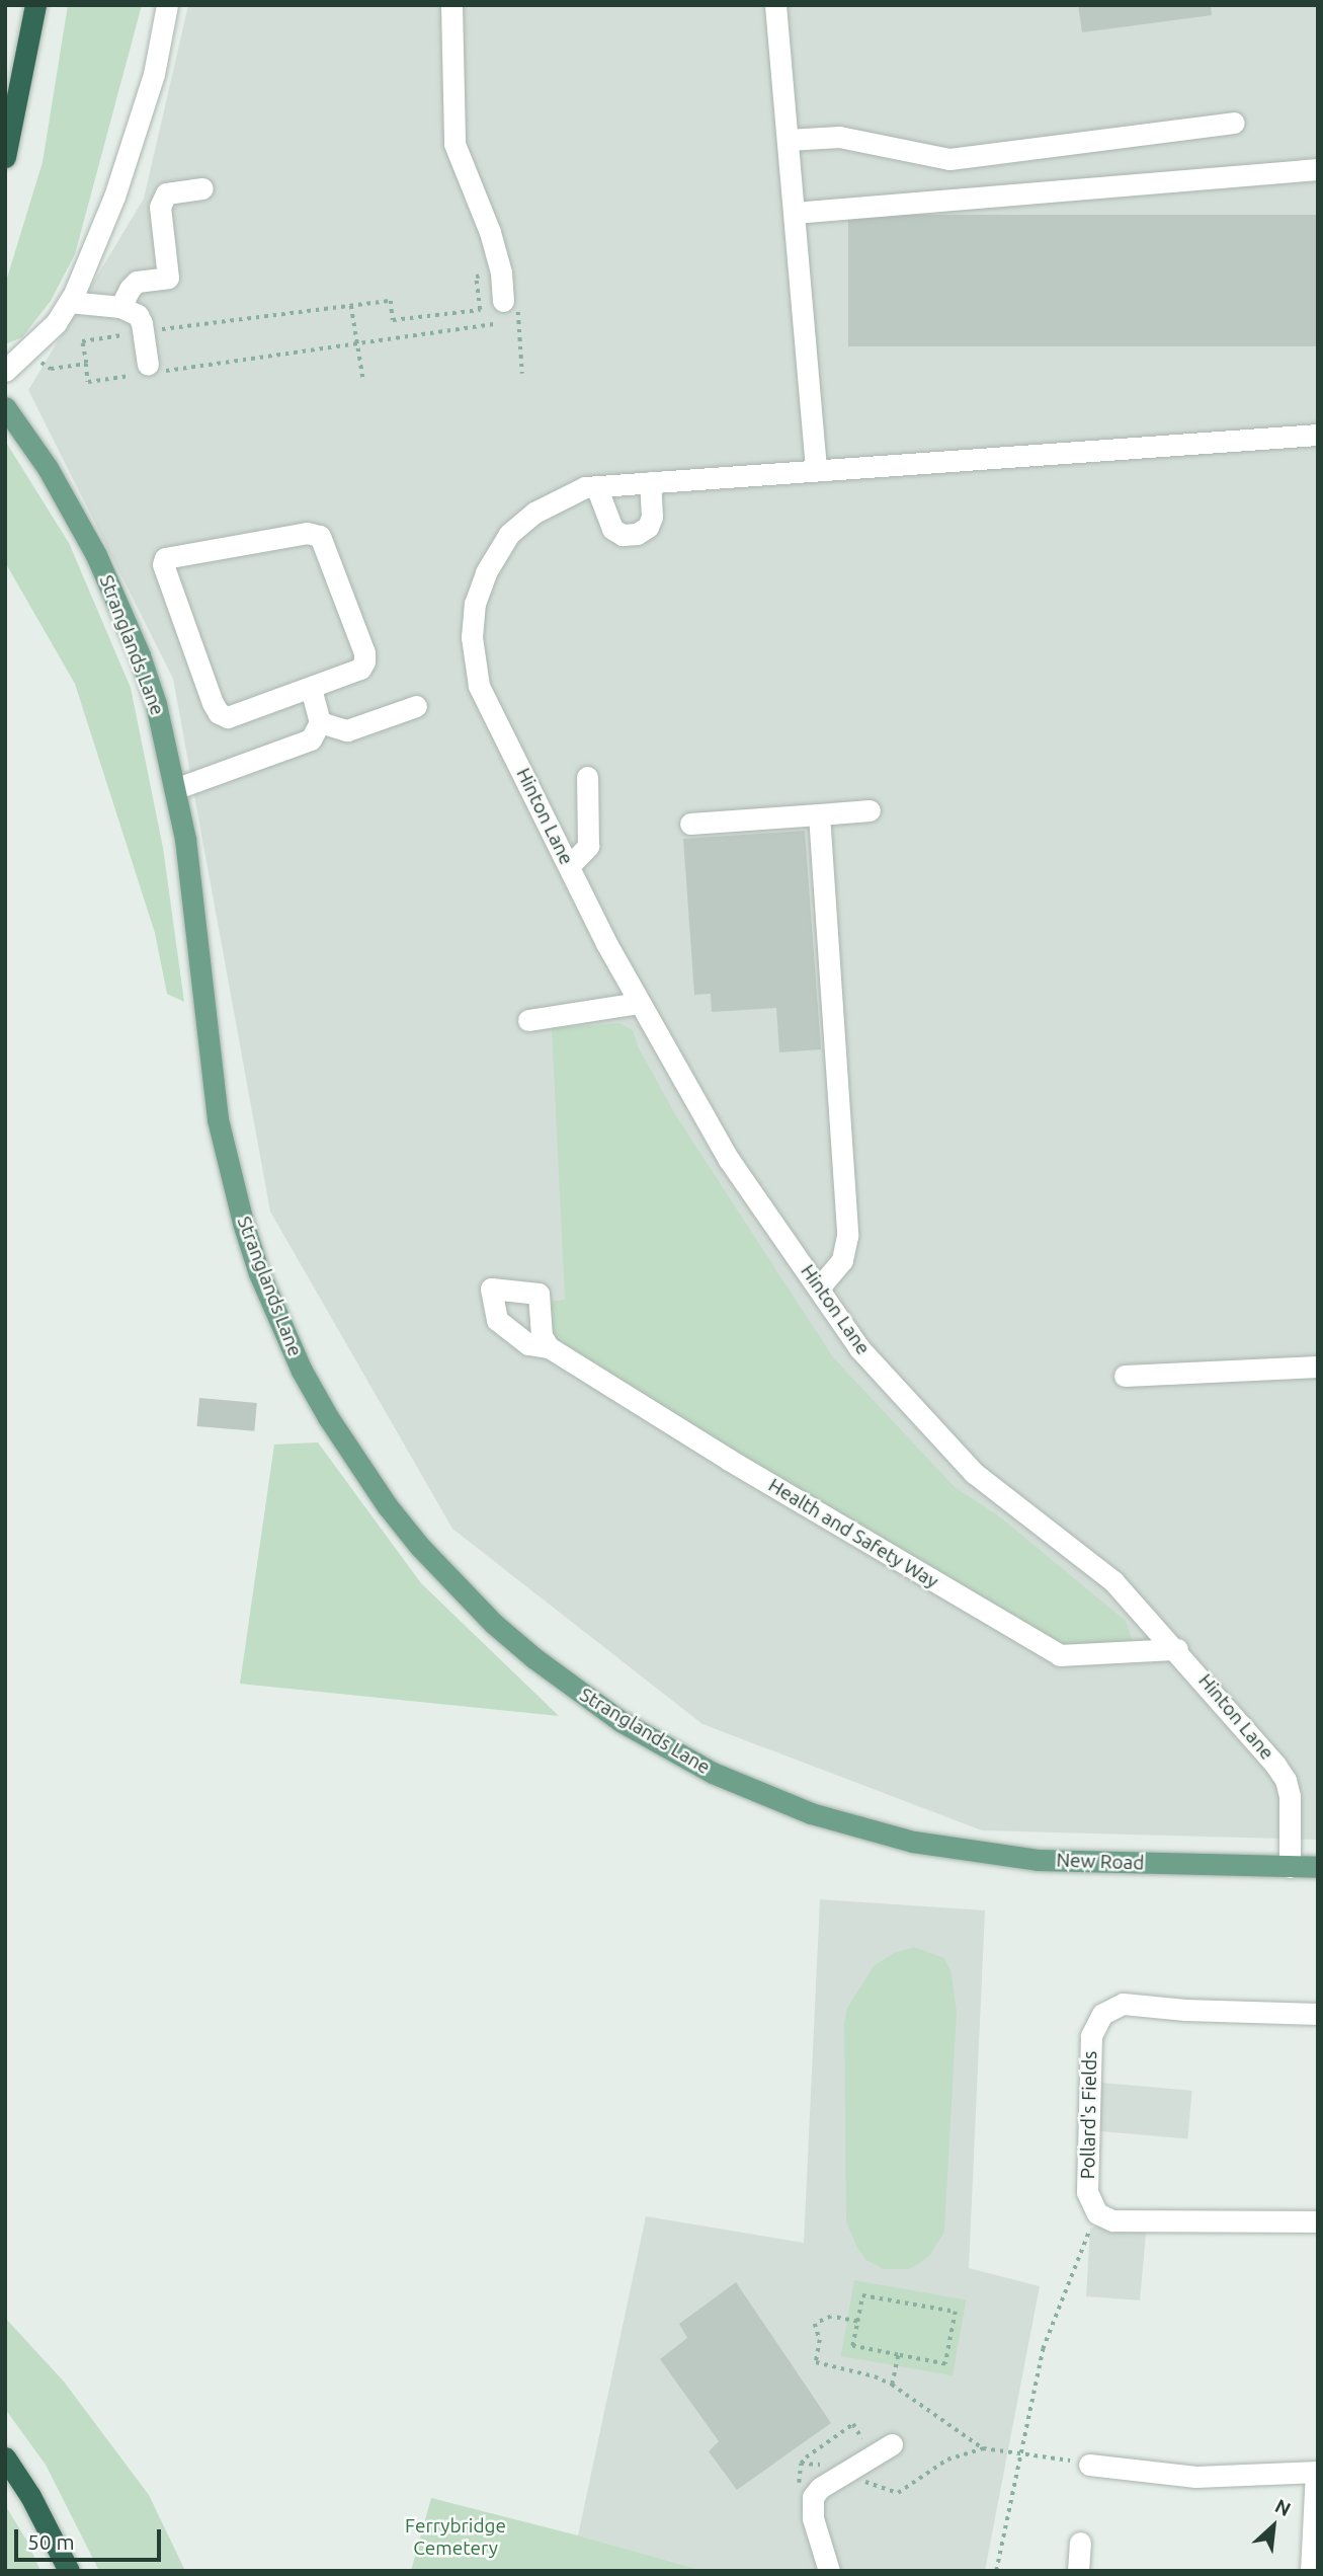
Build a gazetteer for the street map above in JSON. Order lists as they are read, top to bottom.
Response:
{
  "streets": {
    "main road": ["Stranglands Lane", "New Road"],
    "street": ["Hinton Lane", "Health and Safety Way", "Pollard's Fields"]
  },
  "crossings": [
    ["Stranglands Lane", "New Road"],
    ["Hinton Lane", "Health and Safety Way"],
    ["Hinton Lane", "New Road"]
  ],
  "parks": ["Ferrybridge Cemetery"],
  "scale_bar": "50 m",
  "north": "top right"
}
